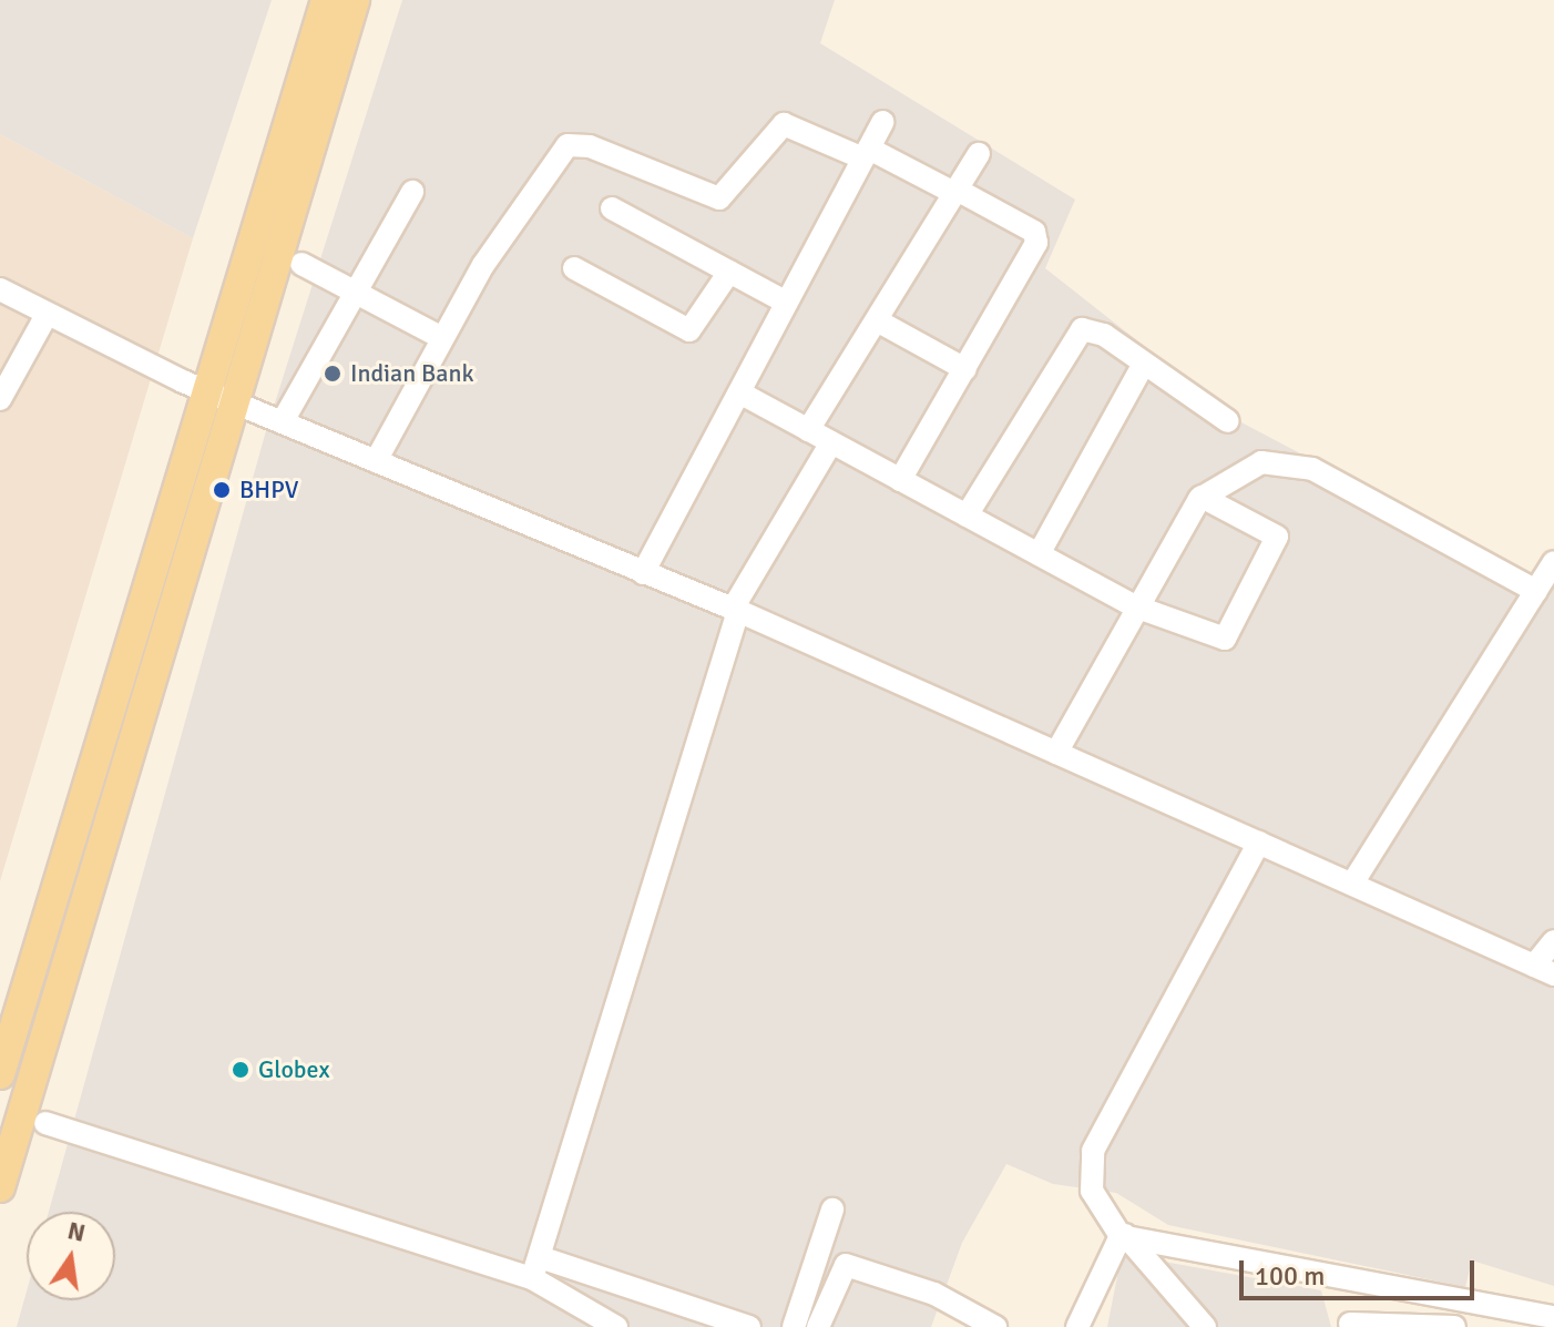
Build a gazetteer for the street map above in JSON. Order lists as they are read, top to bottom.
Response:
{
  "places": ["Indian Bank", "BHPV", "Globex"],
  "scale_bar": "100 m",
  "north": "top"
}
